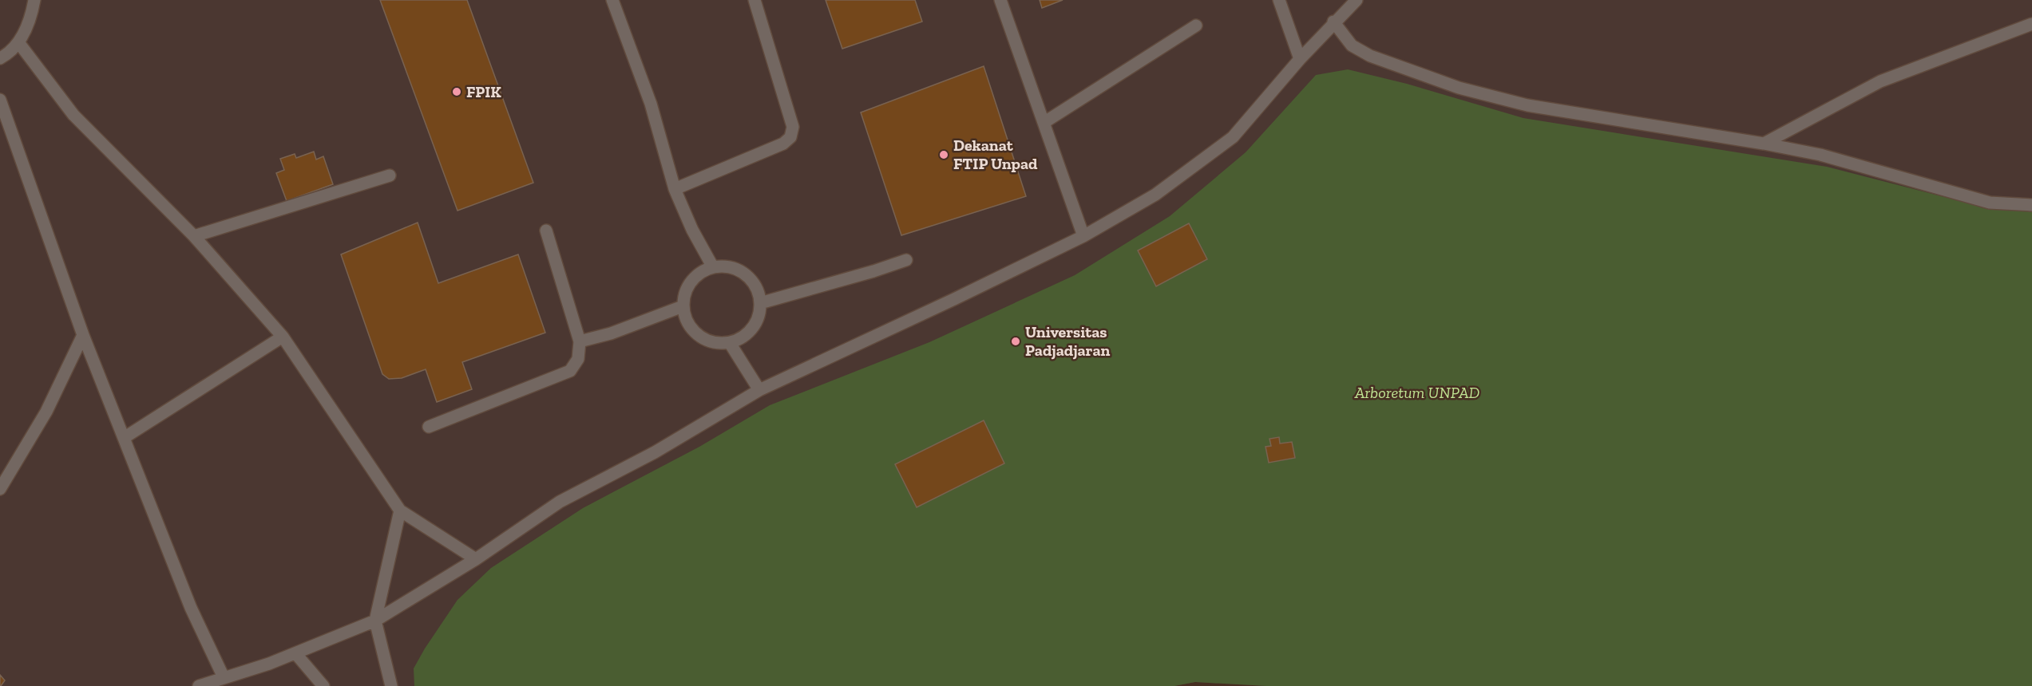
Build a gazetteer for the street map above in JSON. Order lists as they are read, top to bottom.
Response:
{
  "parks": ["Arboretum UNPAD"],
  "places": ["FPIK", "Dekanat FTIP Unpad", "Universitas Padjadjaran"]
}
